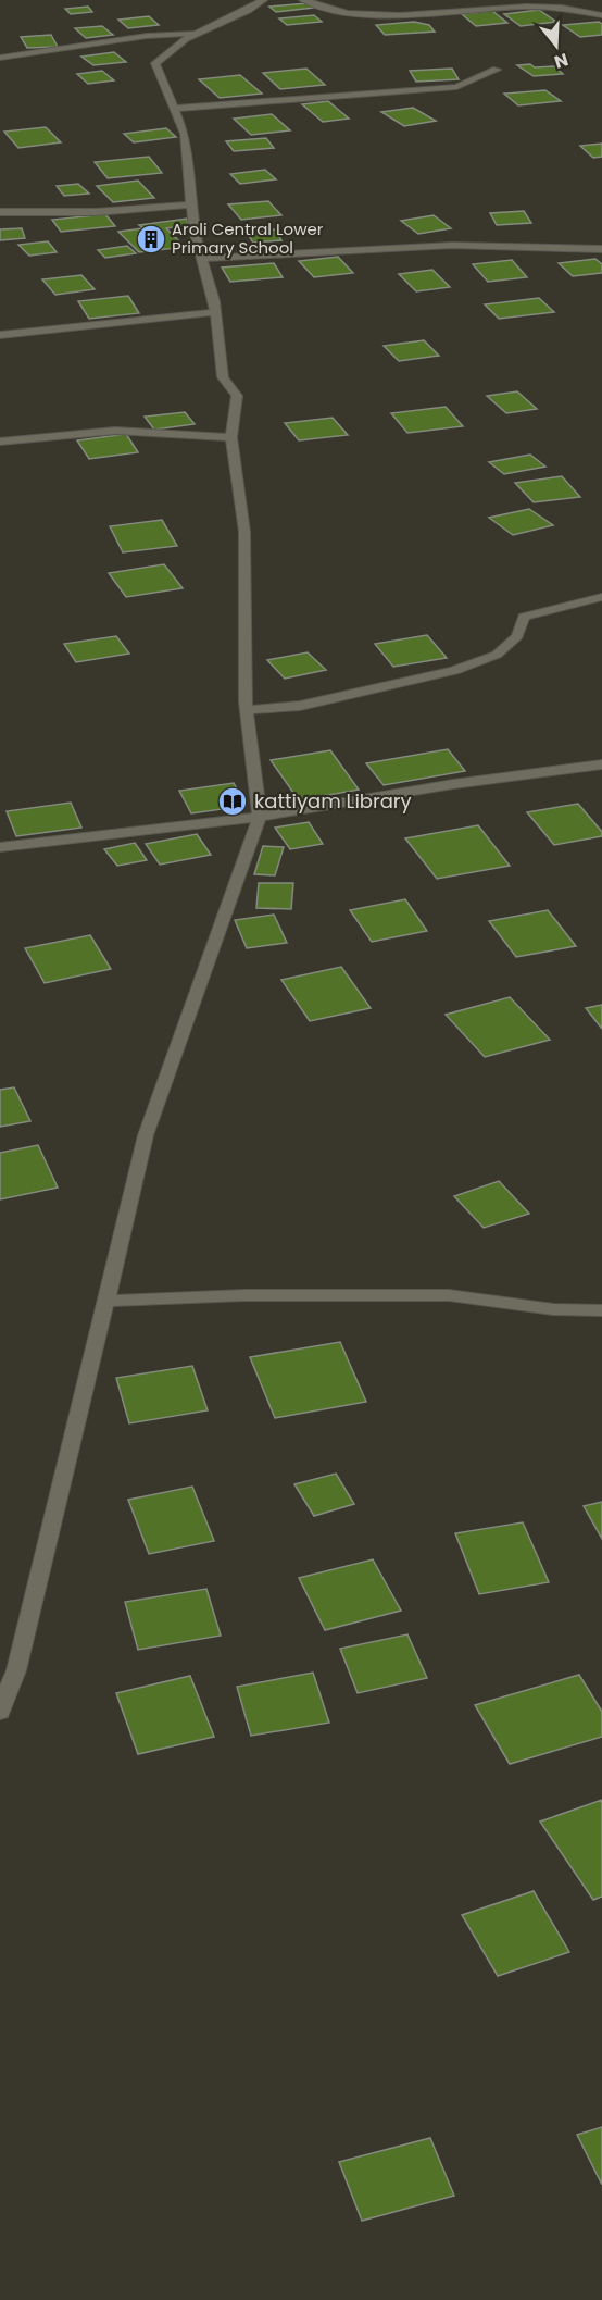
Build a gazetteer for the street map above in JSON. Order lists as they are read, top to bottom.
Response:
{
  "places": {
    "building": ["Aroli Central Lower Primary School"],
    "library": ["kattiyam Library"]
  },
  "north": "bottom"
}
